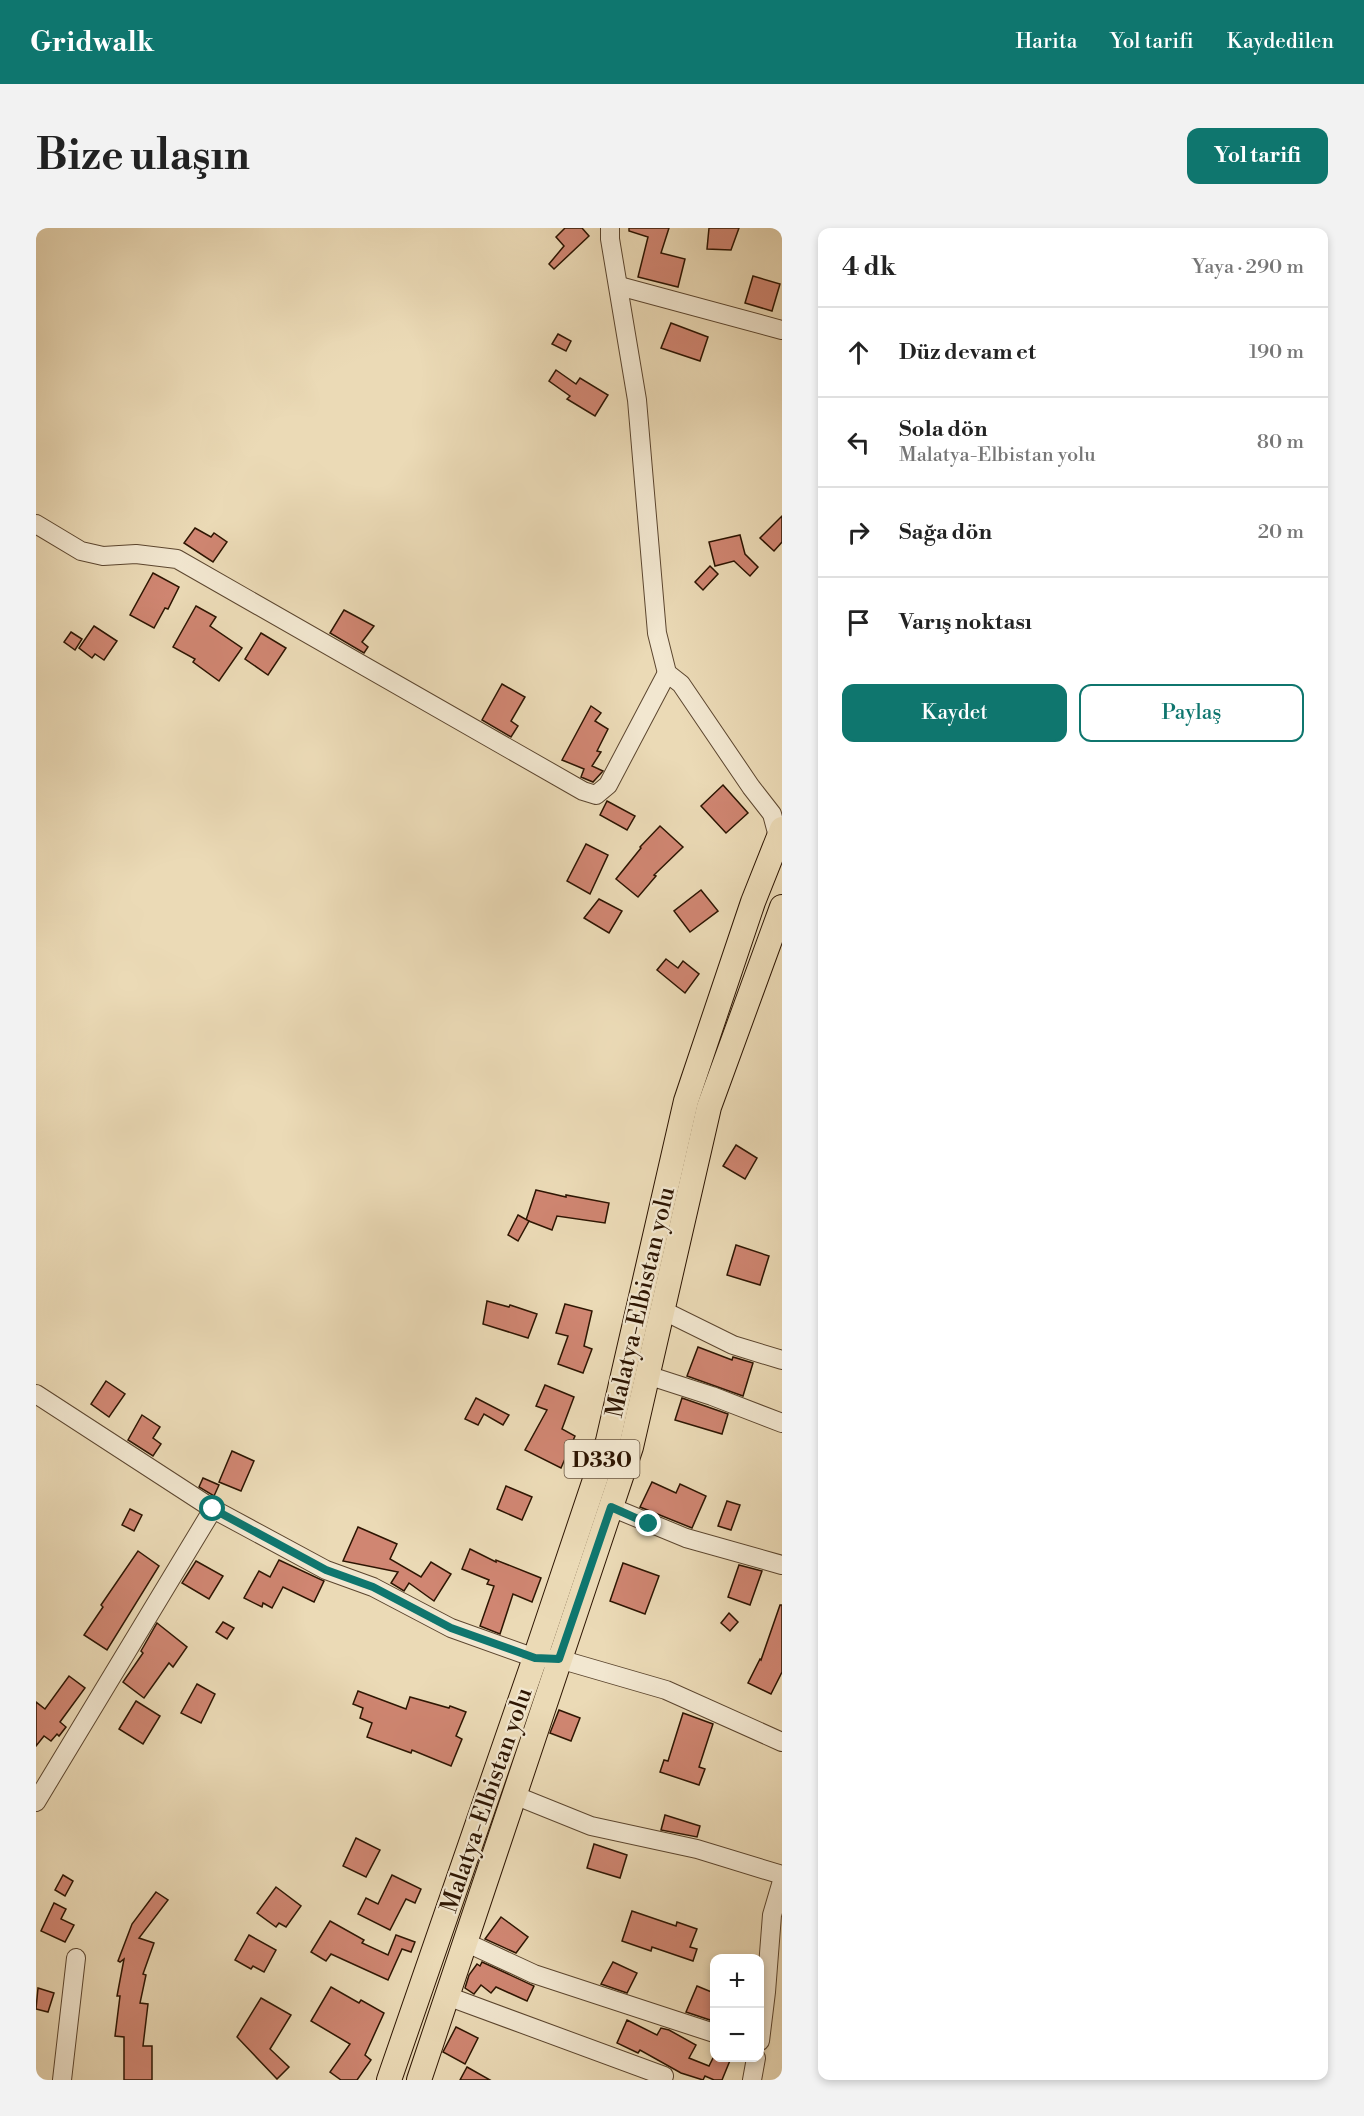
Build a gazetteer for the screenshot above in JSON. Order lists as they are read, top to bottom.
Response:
{
  "streets": {
    "main road": ["Malatya-Elbistan yolu", "D330"]
  },
  "page": {
    "header": "Gridwalk",
    "nav": ["Harita", "Yol tarifi", "Kaydedilen"],
    "buttons": [
      "Yol tarifi",
      ["Kaydet", "Paylaş"]
    ],
    "title": "Bize ulaşın",
    "heading": ["4 dk", "Yaya · 290 m"],
    "list": [
      ["Düz devam et", "190 m"],
      ["Sola dön", "Malatya-Elbistan yolu", "80 m"],
      ["Sağa dön", "20 m"],
      "Varış noktası"
    ],
    "map_buttons": ["+", "−"]
  }
}
